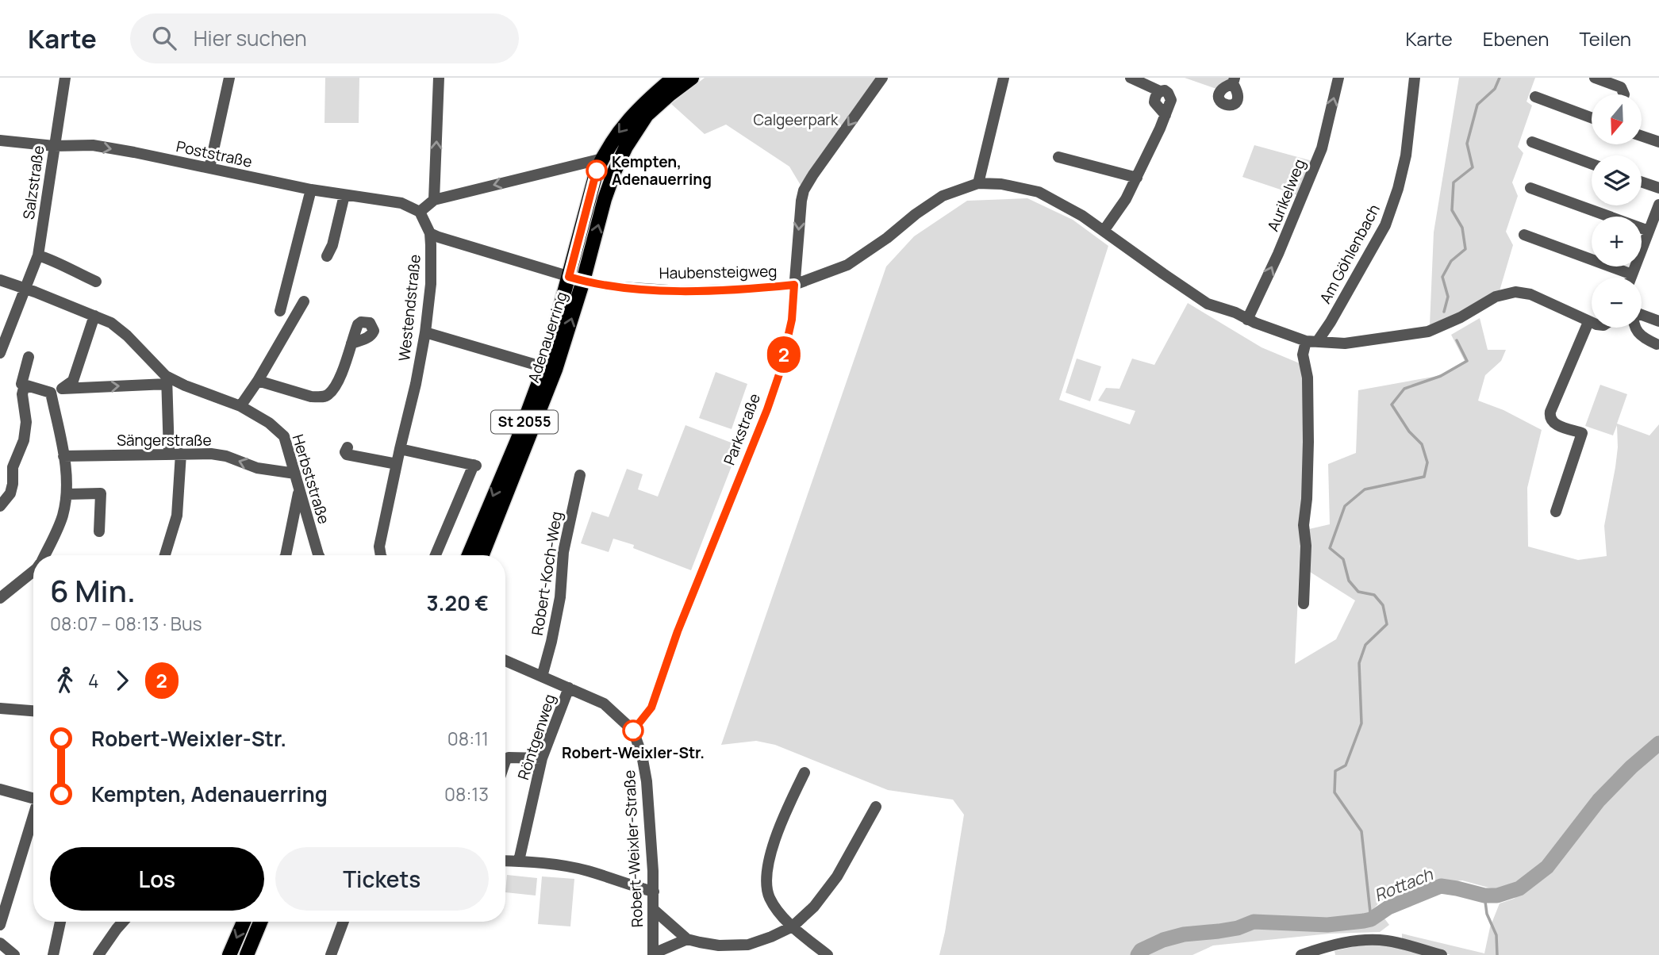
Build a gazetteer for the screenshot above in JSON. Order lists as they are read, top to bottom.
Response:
{
  "streets": {
    "main road": ["Adenauerring", "St 2055"],
    "street": [
      "Poststraße",
      "Salzstraße",
      "Aurikelweg",
      "Am Göhlenbach",
      "Haubensteigweg",
      "Westendstraße",
      "Parkstraße",
      "Sängerstraße",
      "Herbststraße",
      "Robert-Koch-Weg",
      "Röntgenweg",
      "Robert-Weixler-Straße"
    ]
  },
  "crossings": [
    ["Poststraße", "Salzstraße"],
    ["Poststraße", "Westendstraße"],
    ["Aurikelweg", "Haubensteigweg"],
    ["Am Göhlenbach", "Haubensteigweg"],
    ["Haubensteigweg", "Westendstraße"],
    ["Haubensteigweg", "Adenauerring"],
    ["Haubensteigweg", "Parkstraße"],
    ["Parkstraße", "Robert-Weixler-Straße"],
    ["Sängerstraße", "Herbststraße"],
    ["Robert-Koch-Weg", "Robert-Weixler-Straße"],
    ["Röntgenweg", "Robert-Weixler-Straße"]
  ],
  "one_way": ["Poststraße", "Aurikelweg", "Sängerstraße"],
  "water": ["Rottach"],
  "parks": ["Calgeerpark"],
  "places": ["Kempten, Adenauerring", "Robert-Weixler-Str."],
  "lines": ["bus line 2"],
  "north": "bottom",
  "page": {
    "header": "Karte",
    "search": "Hier suchen",
    "nav": ["Karte", "Ebenen", "Teilen"],
    "on_map": "2",
    "map_buttons": ["+", "−"],
    "heading": ["6 Min.", "08:07 – 08:13 · Bus", "3.20 €"],
    "legs": ["4", "2"],
    "list": [
      {
        "name": "Robert-Weixler-Str.",
        "value": "08:11"
      },
      {
        "name": "Kempten, Adenauerring",
        "value": "08:13"
      }
    ],
    "buttons": ["Los", "Tickets"]
  }
}
